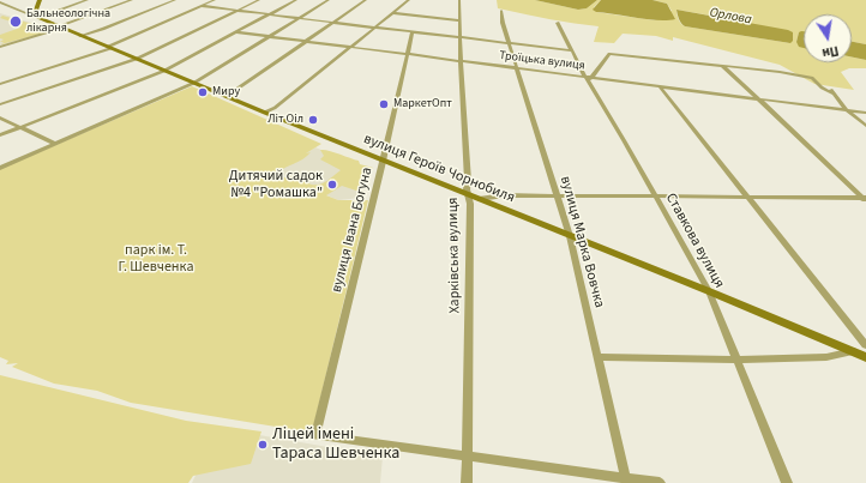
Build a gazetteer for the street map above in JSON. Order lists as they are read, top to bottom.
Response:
{
  "streets": {
    "street": [
      "Троїцька вулиця",
      "вулиця Героїв Чорнобиля",
      "вулиця Івана Богуна",
      "Ставкова вулиця",
      "вулиця Марка Вовчка",
      "Харківська вулиця"
    ]
  },
  "crossings": [
    ["Троїцька вулиця", "вулиця Івана Богуна"],
    ["Троїцька вулиця", "Ставкова вулиця"],
    ["Троїцька вулиця", "вулиця Марка Вовчка"],
    ["Троїцька вулиця", "Харківська вулиця"],
    ["вулиця Героїв Чорнобиля", "вулиця Івана Богуна"],
    ["вулиця Героїв Чорнобиля", "Ставкова вулиця"],
    ["вулиця Героїв Чорнобиля", "вулиця Марка Вовчка"],
    ["вулиця Героїв Чорнобиля", "Харківська вулиця"],
    ["вулиця Івана Богуна", "Харківська вулиця"]
  ],
  "water": ["Орлова"],
  "parks": ["парк ім. Т. Г. Шевченка"],
  "places": [
    "Бальнеологічна лікарня",
    "Миру",
    "МаркетОпт",
    "Літ Оіл",
    "Дитячий садок №4 \"Ромашка\"",
    "Ліцей імені Тараса Шевченка"
  ],
  "north": "bottom"
}
